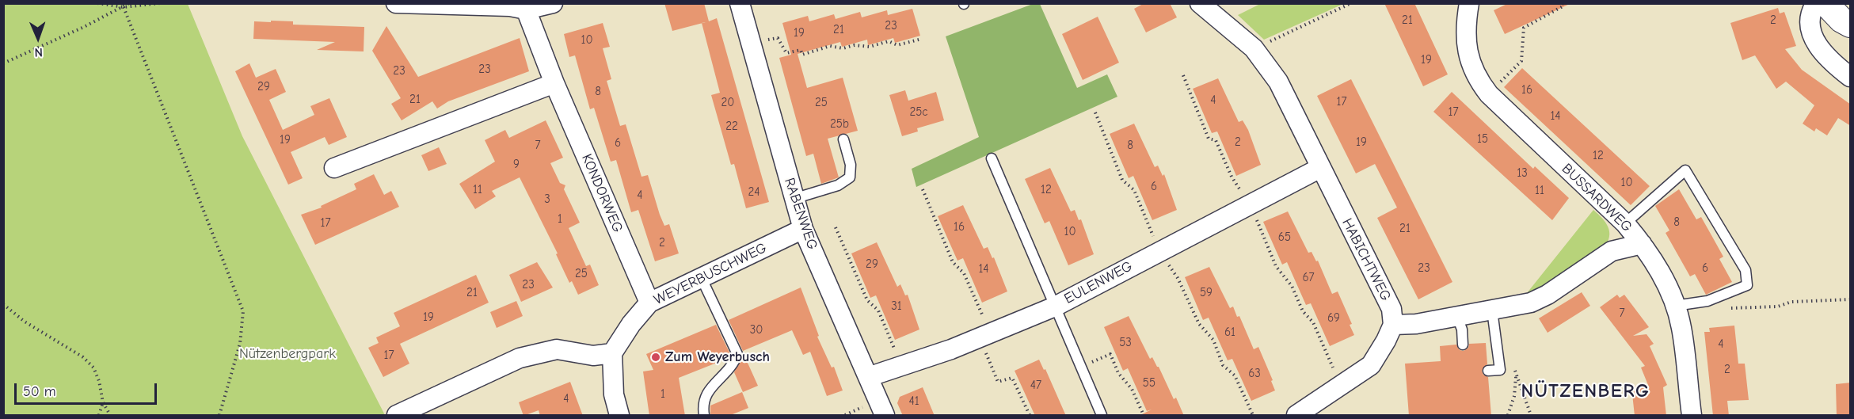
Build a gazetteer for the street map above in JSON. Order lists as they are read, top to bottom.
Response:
{
  "streets": {
    "street": [
      "KONDORWEG",
      "BUSSARDWEG",
      "RABENWEG",
      "HABICHTWEG",
      "WEYERBUSCHWEG",
      "EULENWEG"
    ]
  },
  "crossings": [
    ["KONDORWEG", "WEYERBUSCHWEG"],
    ["RABENWEG", "WEYERBUSCHWEG"],
    ["RABENWEG", "EULENWEG"],
    ["HABICHTWEG", "EULENWEG"]
  ],
  "districts": ["NÜTZENBERG"],
  "parks": ["Nützenbergpark"],
  "places": ["Zum Weyerbusch"],
  "house_numbers": [
    "21",
    "2",
    "23",
    "21",
    "19",
    "10",
    "19",
    "23",
    "23",
    "29",
    "16",
    "8",
    "21",
    "4",
    "17",
    "20",
    "25",
    "25c",
    "17",
    "14",
    "25b",
    "22",
    "15",
    "19",
    "2",
    "19",
    "6",
    "7",
    "8",
    "12",
    "9",
    "13",
    "10",
    "6",
    "11",
    "12",
    "11",
    "24",
    "4",
    "3",
    "1",
    "8",
    "17",
    "16",
    "21",
    "10",
    "65",
    "2",
    "29",
    "23",
    "6",
    "14",
    "25",
    "67",
    "23",
    "21",
    "59",
    "31",
    "7",
    "19",
    "69",
    "30",
    "61",
    "53",
    "4",
    "17",
    "2",
    "63",
    "55",
    "47",
    "1",
    "4",
    "41"
  ],
  "scale_bar": "50 m",
  "north": "bottom"
}
